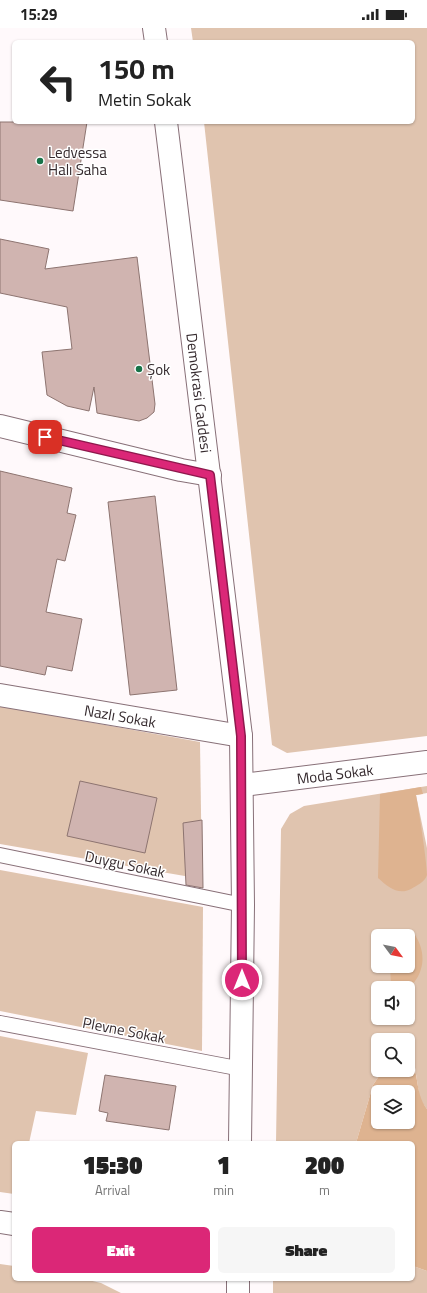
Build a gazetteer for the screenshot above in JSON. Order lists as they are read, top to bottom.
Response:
{
  "streets": {
    "main road": ["Demokrasi Caddesi", "Nazlı Sokak", "Moda Sokak"],
    "lane": ["Duygu Sokak", "Plevne Sokak"]
  },
  "crossings": [
    ["Demokrasi Caddesi", "Nazlı Sokak"],
    ["Demokrasi Caddesi", "Moda Sokak"],
    ["Demokrasi Caddesi", "Duygu Sokak"],
    ["Demokrasi Caddesi", "Plevne Sokak"]
  ],
  "places": ["Ledvessa Halı Saha", "Şok"],
  "north": "bottom right",
  "page": {
    "status": "15:29",
    "turn": ["150 m", "Metin Sokak"],
    "eta": [
      "15:30",
      "Arrival",
      "1",
      "min",
      "200",
      "m"
    ],
    "buttons": ["Exit", "Share"]
  }
}
